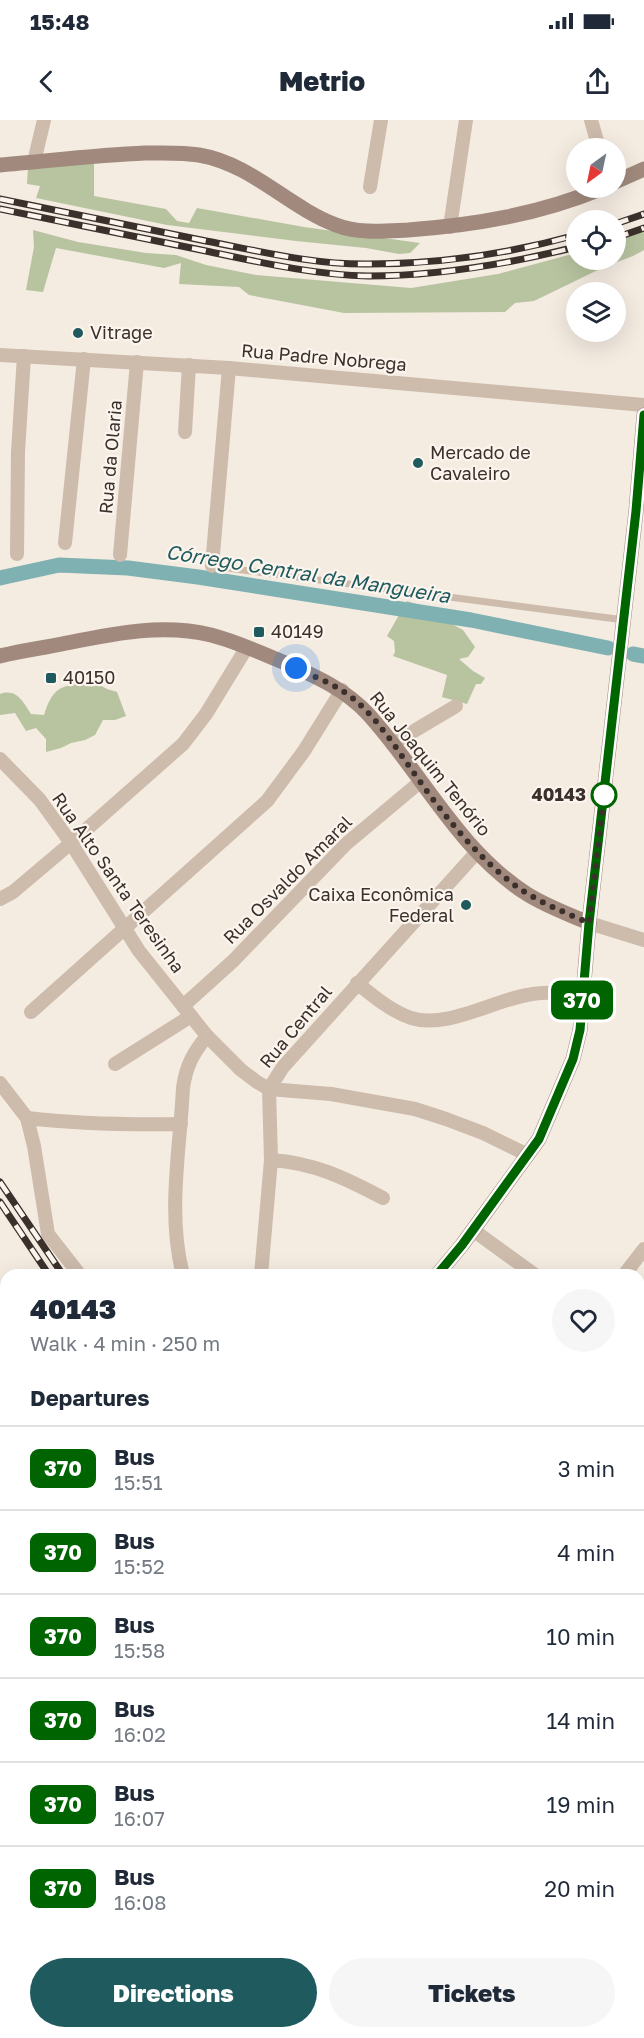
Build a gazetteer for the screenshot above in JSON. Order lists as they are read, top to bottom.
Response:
{
  "streets": {
    "street": [
      "Rua Padre Nobrega",
      "Rua da Olaria",
      "Rua Joaquim Tenório",
      "Rua Osvaldo Amaral",
      "Rua Alto Santa Teresinha",
      "Rua Central"
    ]
  },
  "crossings": [
    ["Rua Padre Nobrega", "Rua da Olaria"],
    ["Rua Joaquim Tenório", "Rua Osvaldo Amaral"],
    ["Rua Joaquim Tenório", "Rua Central"],
    ["Rua Osvaldo Amaral", "Rua Alto Santa Teresinha"],
    ["Rua Alto Santa Teresinha", "Rua Central"]
  ],
  "water": ["Córrego Central da Mangueira"],
  "places": {
    "other": [
      "Vitrage",
      "Mercado de Cavaleiro",
      "40143",
      "Caixa Econômica Federal"
    ],
    "transit": ["40149", "40150"]
  },
  "lines": ["bus line 370"],
  "north": "bottom left",
  "page": {
    "status": "15:48",
    "header": "Metrio",
    "on_map": "370",
    "heading": [
      ["40143", "Walk · 4 min · 250 m"],
      "Departures"
    ],
    "list": [
      {
        "mark": "370",
        "name": "Bus",
        "note": "15:51",
        "value": "3 min"
      },
      {
        "mark": "370",
        "name": "Bus",
        "note": "15:52",
        "value": "4 min"
      },
      {
        "mark": "370",
        "name": "Bus",
        "note": "15:58",
        "value": "10 min"
      },
      {
        "mark": "370",
        "name": "Bus",
        "note": "16:02",
        "value": "14 min"
      },
      {
        "mark": "370",
        "name": "Bus",
        "note": "16:07",
        "value": "19 min"
      },
      {
        "mark": "370",
        "name": "Bus",
        "note": "16:08",
        "value": "20 min"
      }
    ],
    "buttons": ["Directions", "Tickets"]
  }
}
